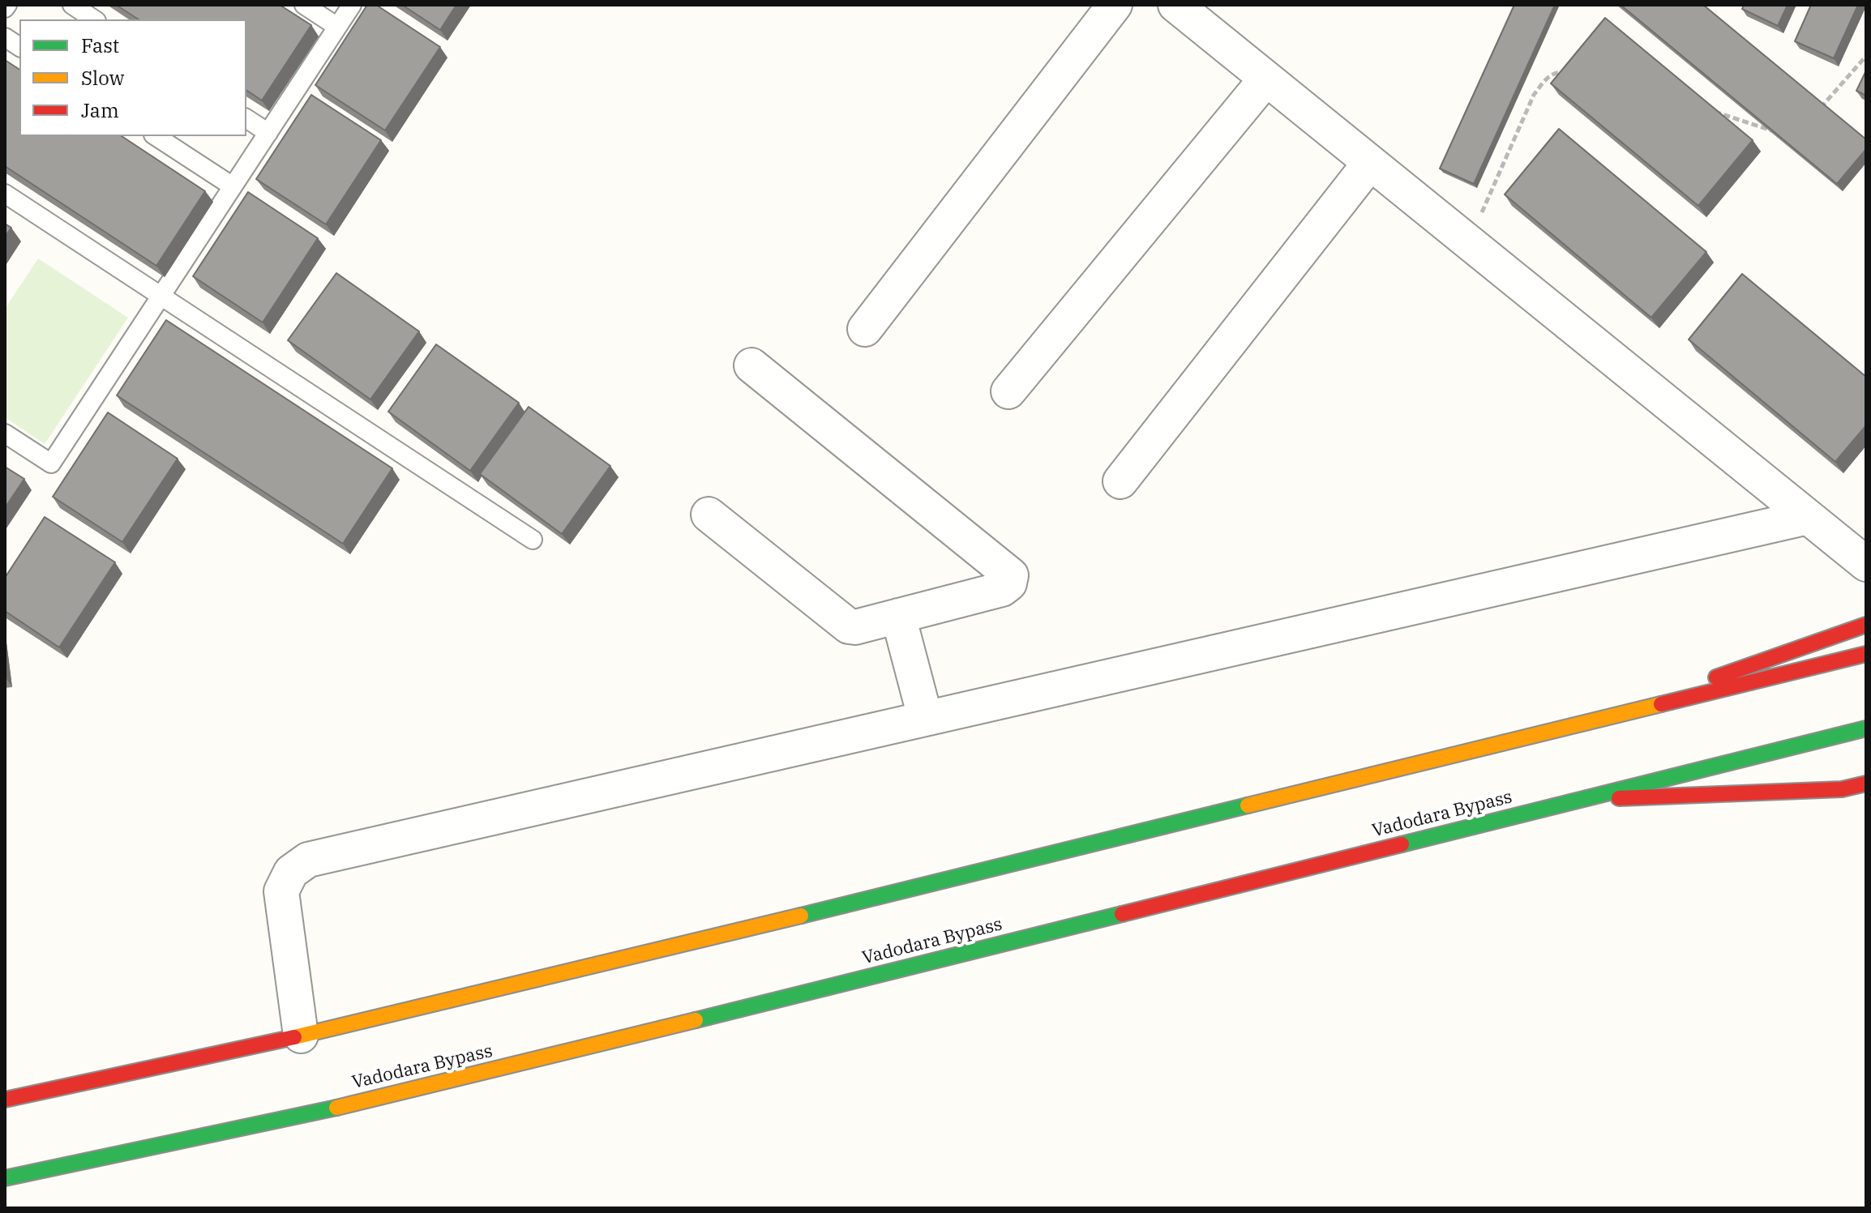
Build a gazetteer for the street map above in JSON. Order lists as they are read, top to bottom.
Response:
{
  "streets": {
    "main road": ["Vadodara Bypass"]
  },
  "legend": ["Fast", "Slow", "Jam"]
}
